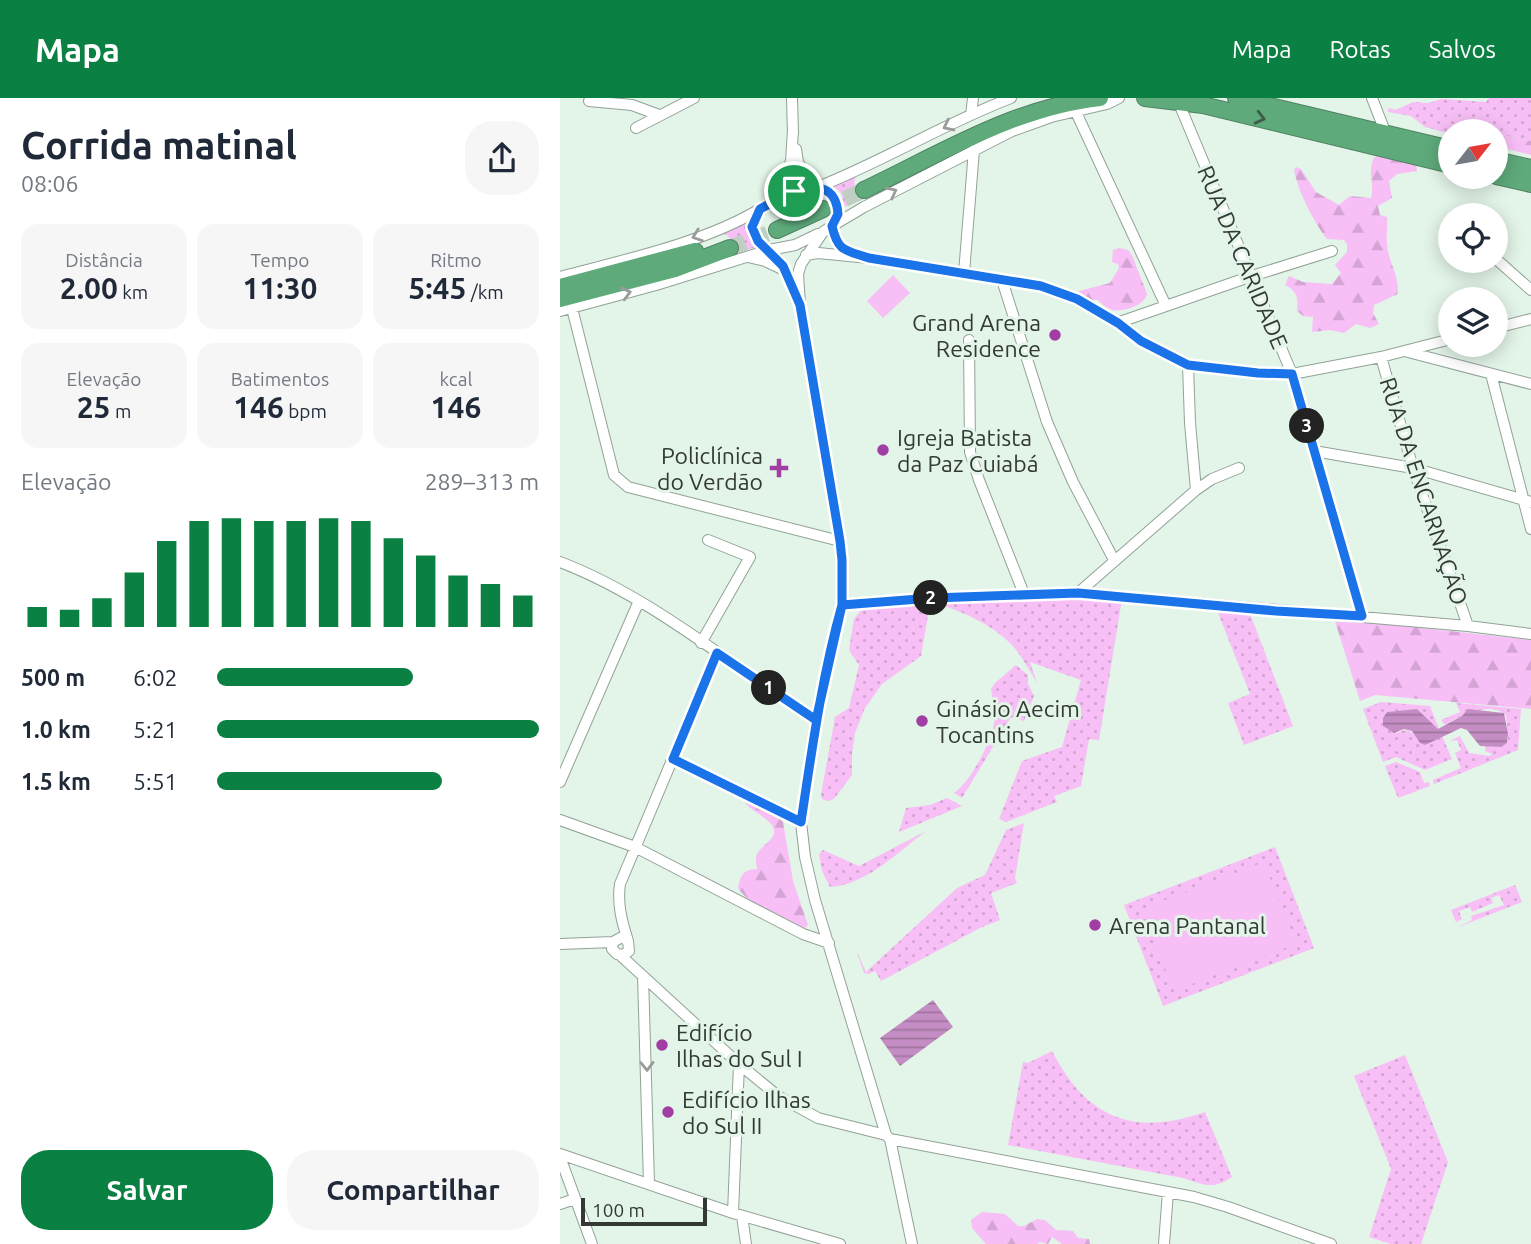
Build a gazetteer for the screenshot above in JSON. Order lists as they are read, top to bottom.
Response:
{
  "streets": {
    "street": ["RUA DA CARIDADE", "RUA DA ENCARNAÇÃO"]
  },
  "places": {
    "other": [
      "Grand Arena Residence",
      "Igreja Batista da Paz Cuiabá",
      "Ginásio Aecim Tocantins",
      "Arena Pantanal",
      "Edifício Ilhas do Sul I",
      "Edifício Ilhas do Sul II"
    ],
    "health": ["Policlínica do Verdão"]
  },
  "scale_bar": "100 m",
  "north": "top right",
  "page": {
    "header": "Mapa",
    "nav": ["Mapa", "Rotas", "Salvos"],
    "heading": ["Corrida matinal", "08:06"],
    "stats": [
      ["Distância", "2.00 km"],
      ["Tempo", "11:30"],
      ["Ritmo", "5:45 /km"],
      ["Elevação", "25 m"],
      ["Batimentos", "146 bpm"],
      ["kcal", "146"]
    ],
    "pins": ["3", "2", "1"],
    "chart": ["Elevação", "289–313 m"],
    "list": [
      {
        "name": "500 m",
        "note": "6:02"
      },
      {
        "name": "1.0 km",
        "note": "5:21"
      },
      {
        "name": "1.5 km",
        "note": "5:51"
      }
    ],
    "buttons": ["Salvar", "Compartilhar"],
    "scale": "100 m"
  }
}
